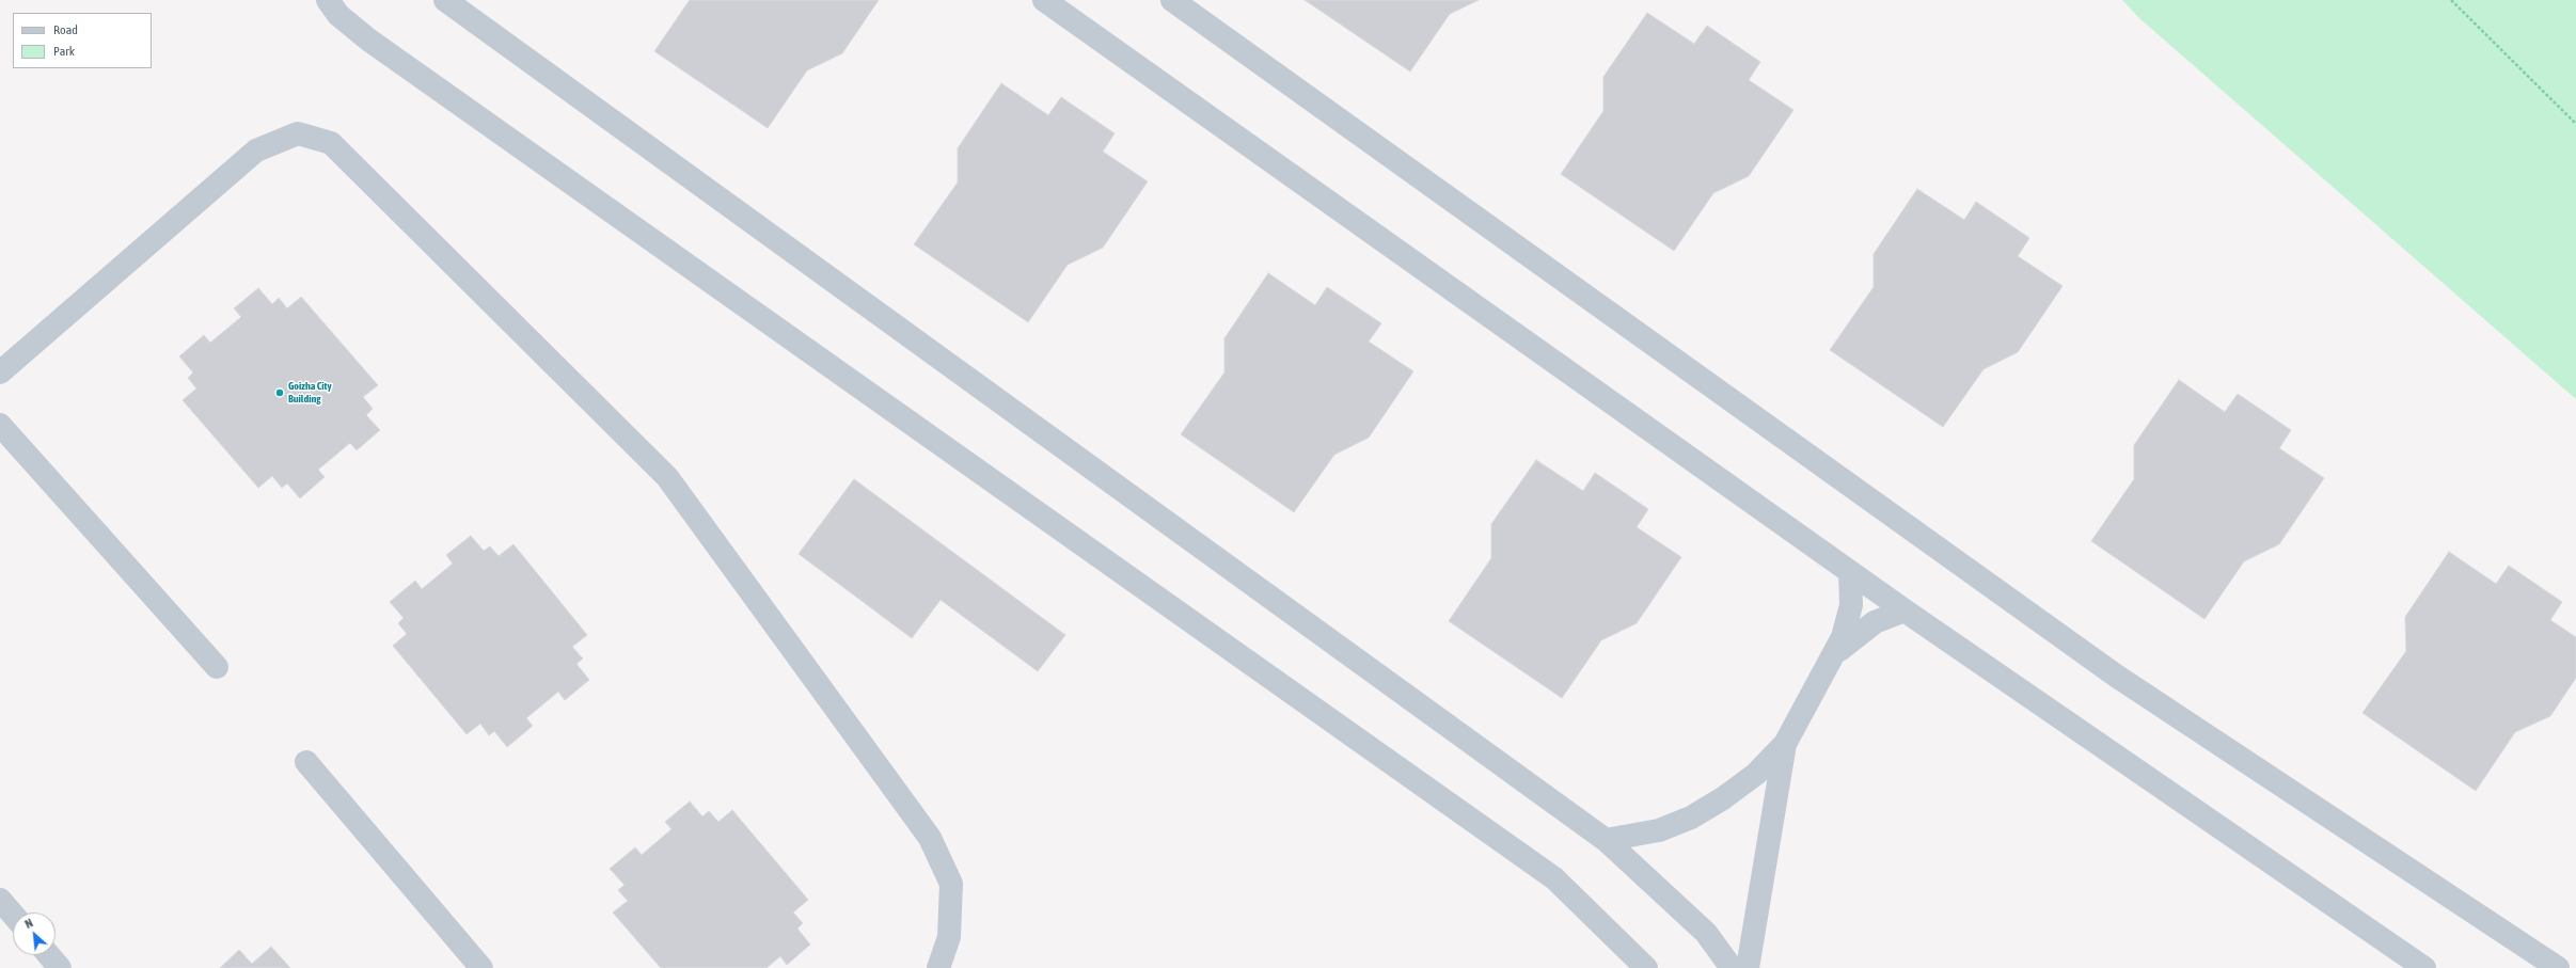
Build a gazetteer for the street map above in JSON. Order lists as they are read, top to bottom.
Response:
{
  "places": ["Goizha City Building"],
  "legend": ["Road", "Park"],
  "north": "top left"
}
